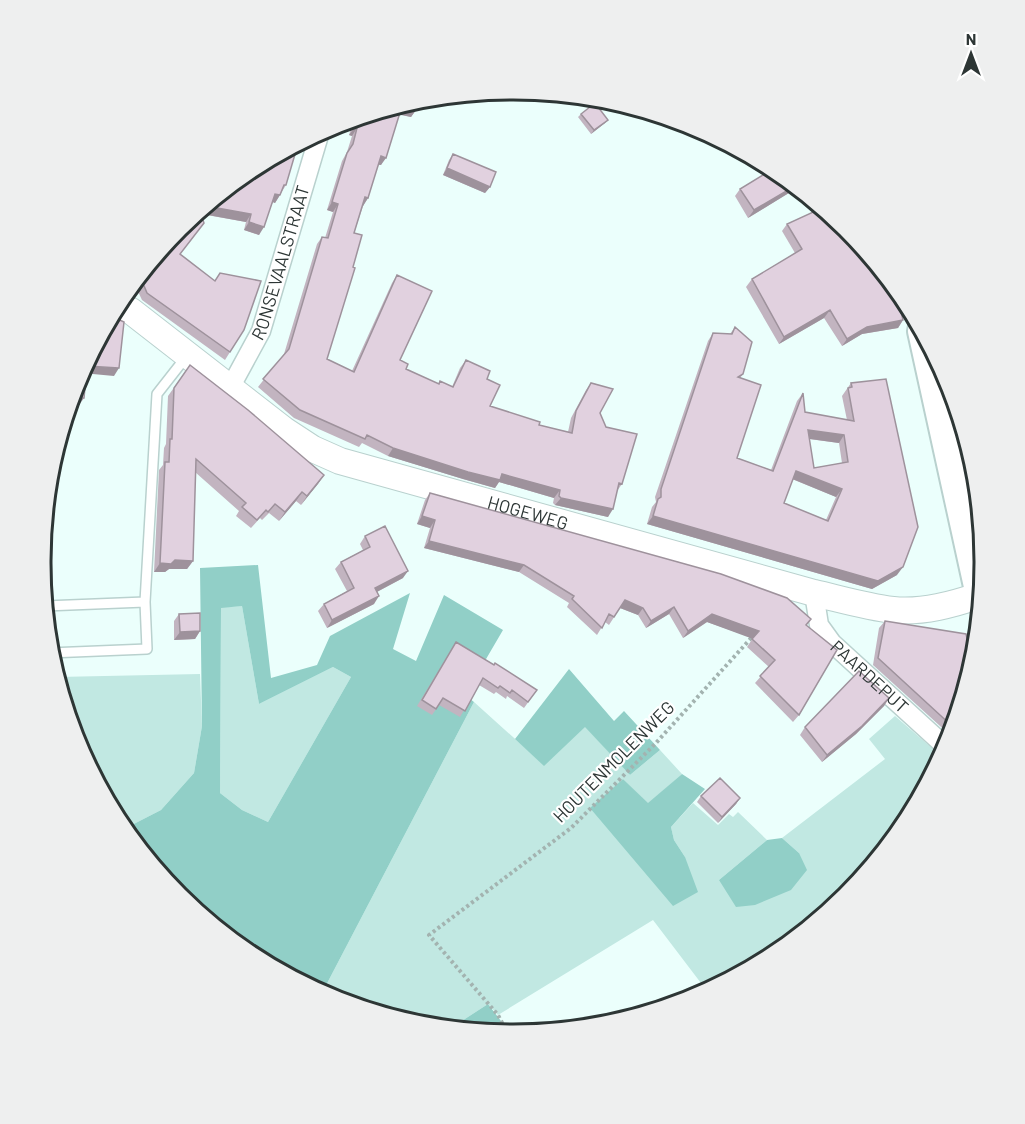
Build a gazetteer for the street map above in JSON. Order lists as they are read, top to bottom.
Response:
{
  "streets": {
    "street": ["RONSEVAALSTRAAT", "HOGEWEG", "PAARDEPUT"],
    "path": ["HOUTENMOLENWEG"]
  },
  "crossings": [
    ["RONSEVAALSTRAAT", "HOGEWEG"],
    ["HOGEWEG", "PAARDEPUT"]
  ],
  "north": "top"
}
